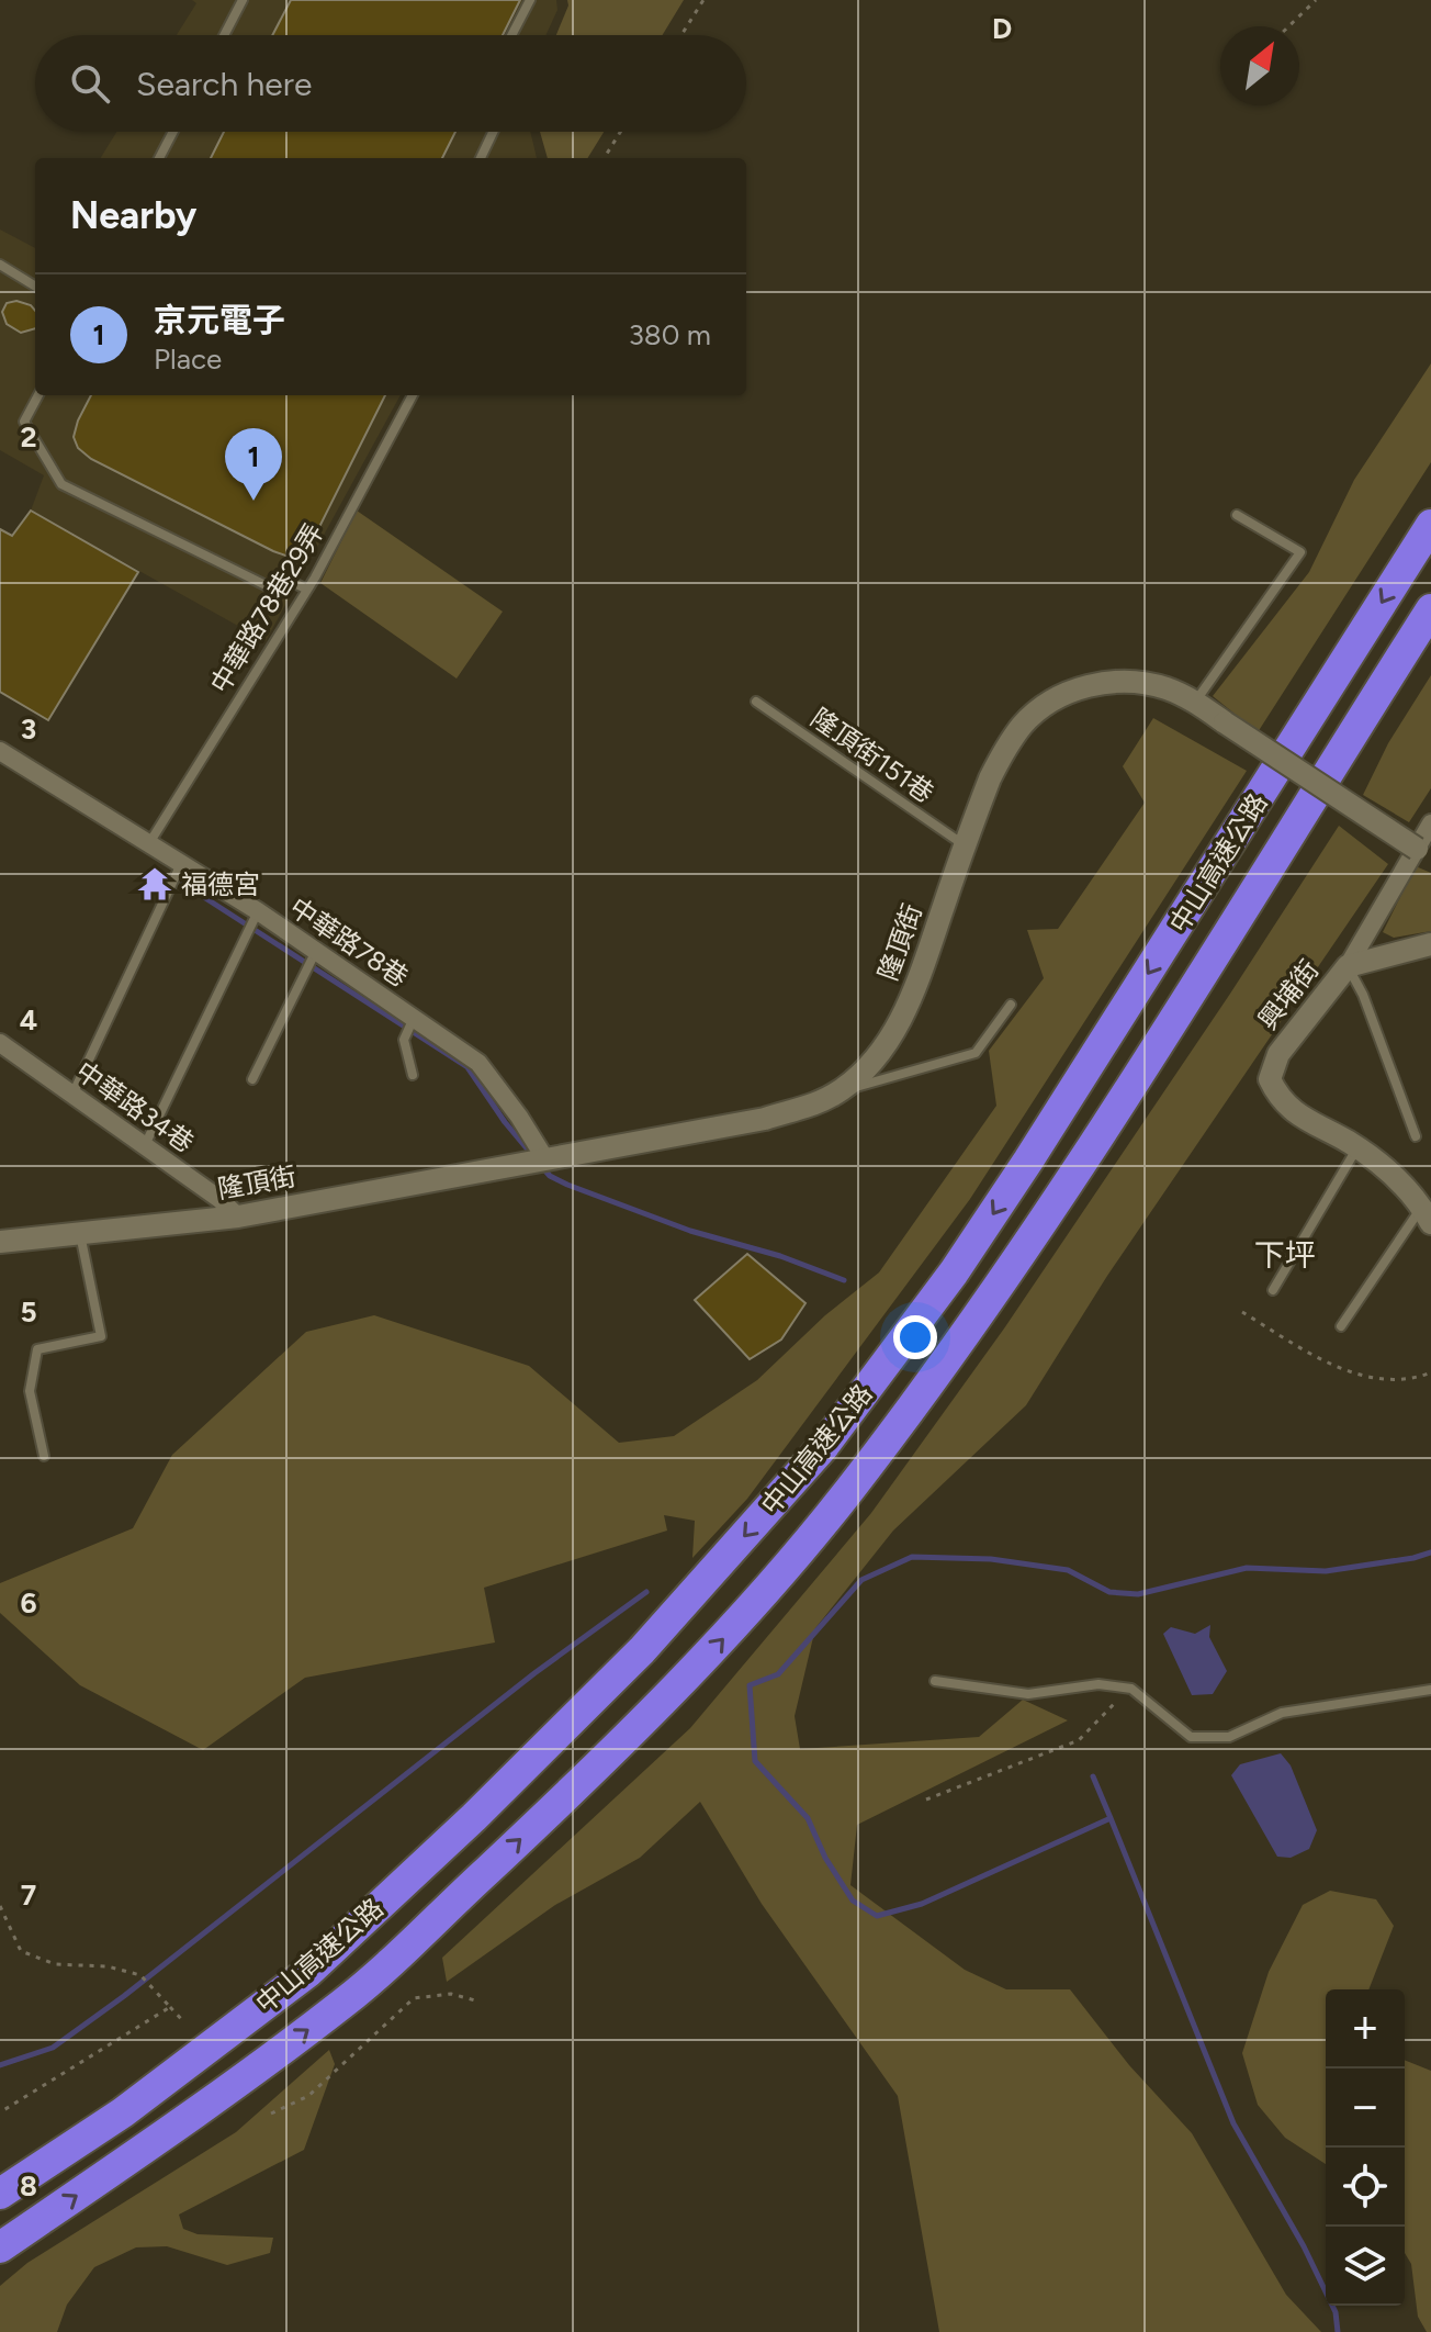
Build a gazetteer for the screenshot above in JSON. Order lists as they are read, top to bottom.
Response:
{
  "streets": {
    "highway": ["中山高速公路"],
    "street": [
      "中華路78巷",
      "隆頂街",
      "興埔街",
      "中華路34巷"
    ],
    "lane": ["中華路78巷29弄", "隆頂街151巷"]
  },
  "crossings": [
    ["中華路78巷29弄", "中華路78巷"],
    ["隆頂街151巷", "隆頂街"],
    ["中華路78巷", "隆頂街"],
    ["隆頂街", "興埔街"],
    ["隆頂街", "中華路34巷"]
  ],
  "districts": ["下坪"],
  "places": {
    "temple": ["福德宮"]
  },
  "north": "top right",
  "page": {
    "search": "Search here",
    "heading": "Nearby",
    "list": [
      {
        "mark": "1",
        "name": "京元電子",
        "note": "Place",
        "value": "380 m"
      }
    ],
    "pins": "1",
    "map_buttons": ["+", "−"]
  },
  "grid": {
    "columns": ["D"],
    "rows": [
      "2",
      "3",
      "4",
      "5",
      "6",
      "7",
      "8"
    ]
  }
}
